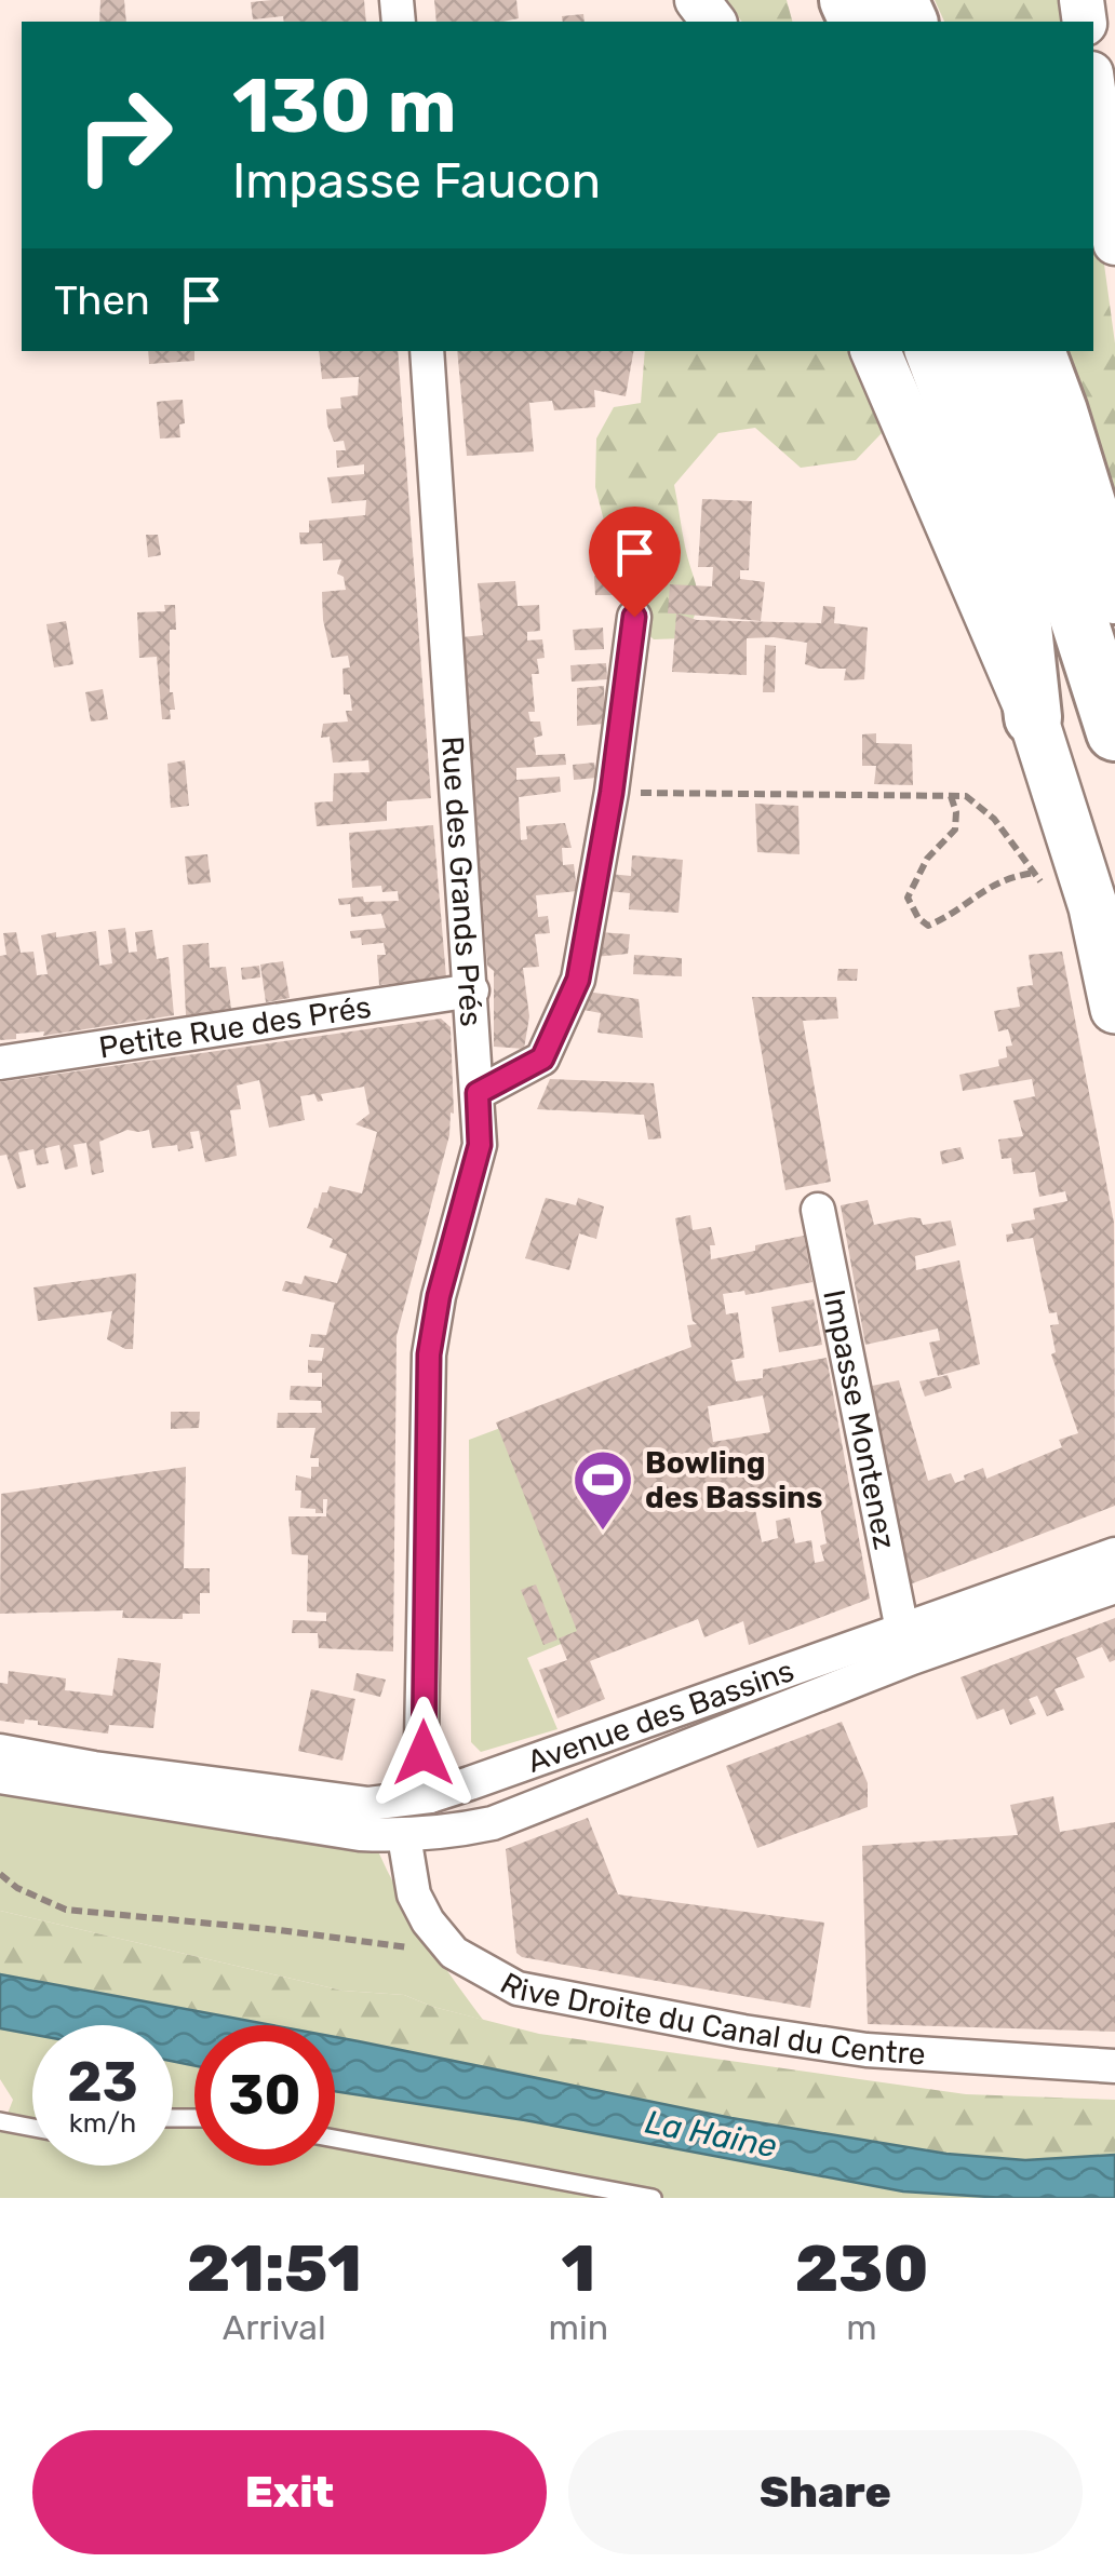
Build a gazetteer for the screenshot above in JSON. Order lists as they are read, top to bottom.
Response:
{
  "streets": {
    "street": [
      "Rue des Grands Prés",
      "Petite Rue des Prés",
      "Impasse Montenez",
      "Avenue des Bassins",
      "Rive Droite du Canal du Centre"
    ]
  },
  "crossings": [
    ["Rue des Grands Prés", "Petite Rue des Prés"],
    ["Rue des Grands Prés", "Avenue des Bassins"],
    ["Impasse Montenez", "Avenue des Bassins"]
  ],
  "water": ["La Haine"],
  "places": {
    "sports": ["Bowling des Bassins"]
  },
  "page": {
    "turn": ["130 m", "Impasse Faucon"],
    "then": "Then",
    "speed": "23 km/h",
    "limit": "30",
    "eta": [
      "21:51",
      "Arrival",
      "1",
      "min",
      "230",
      "m"
    ],
    "buttons": ["Exit", "Share"]
  }
}
